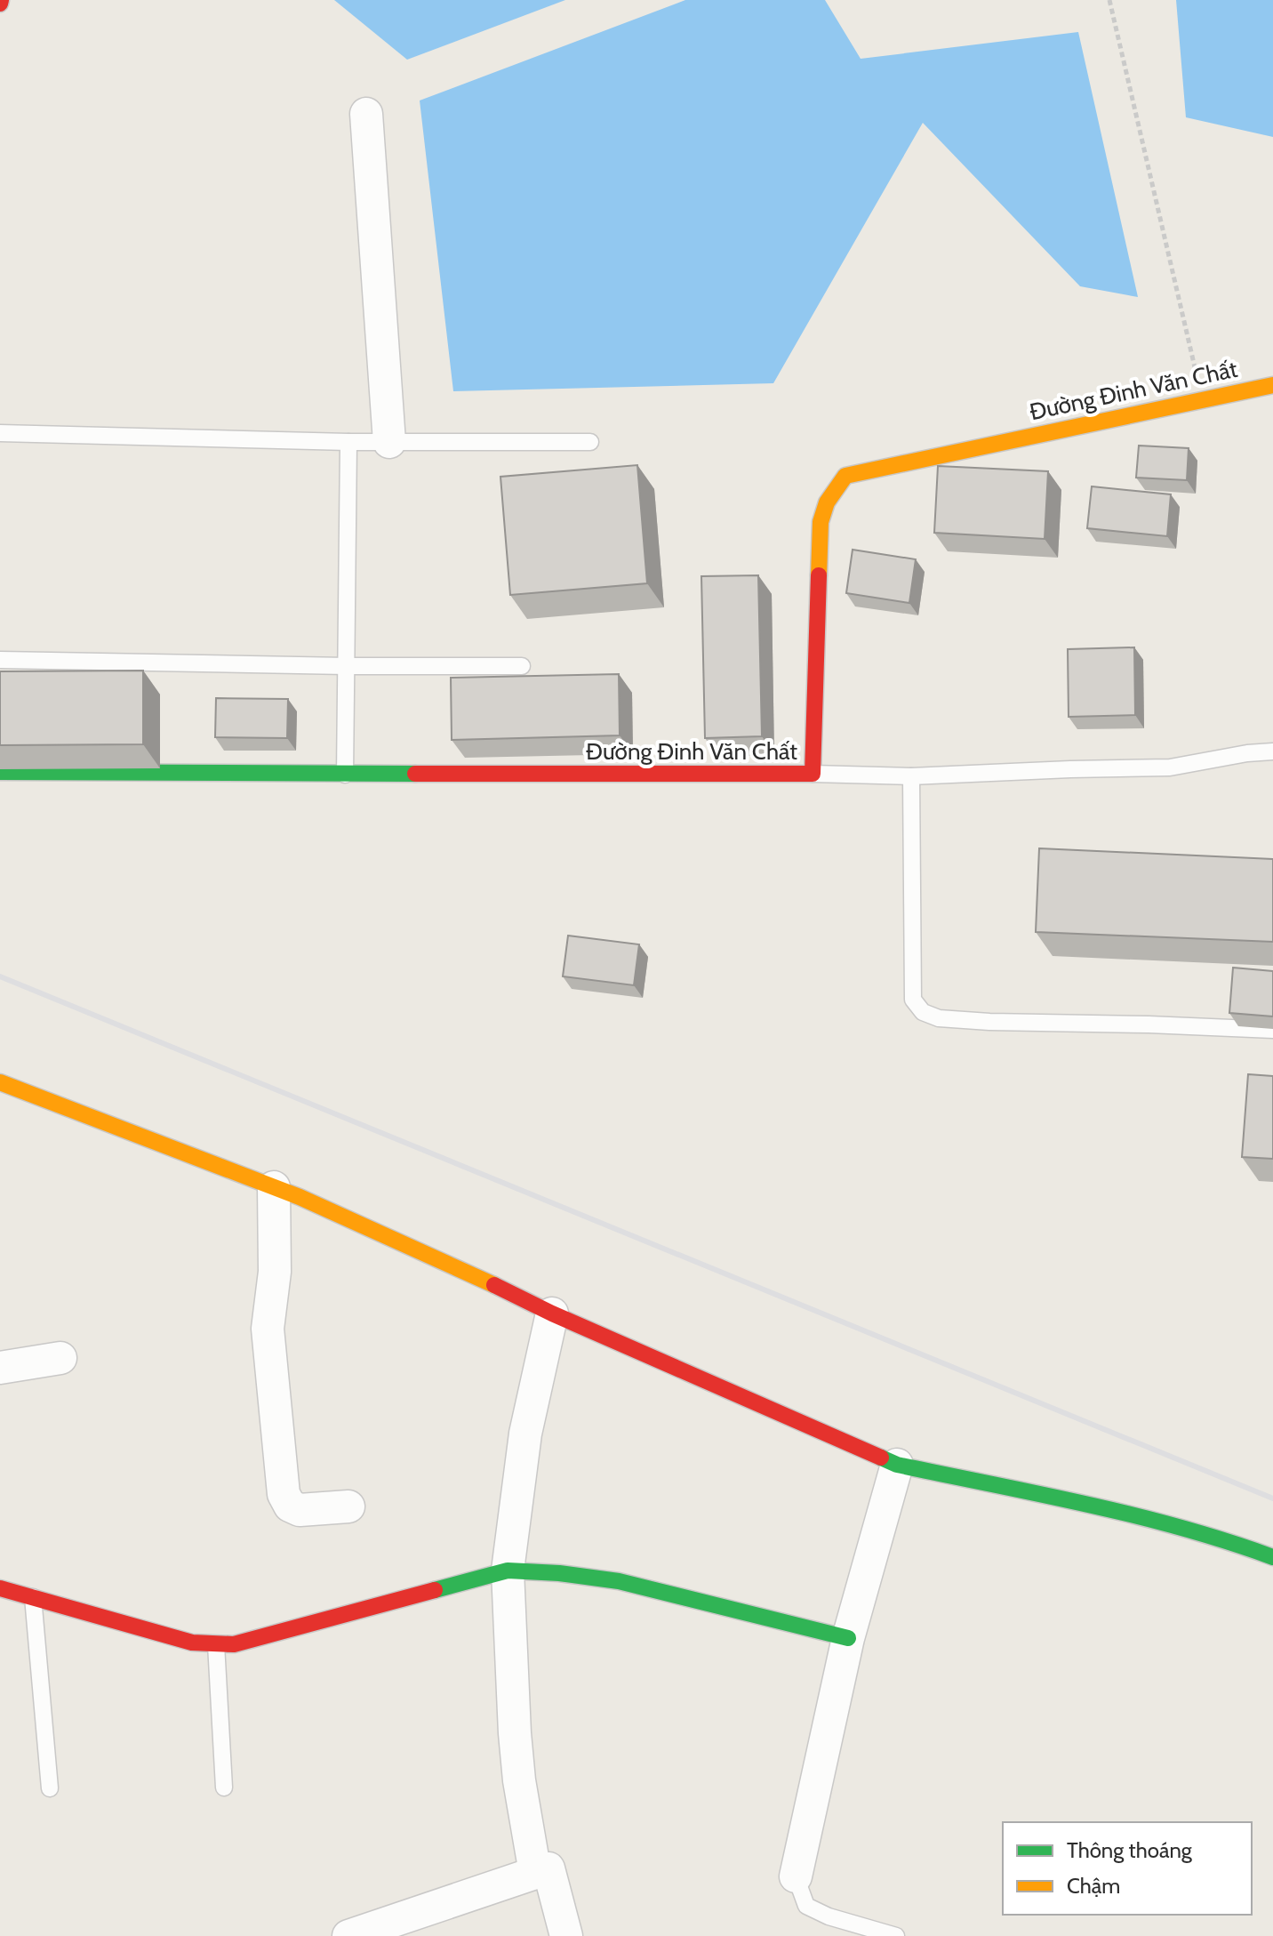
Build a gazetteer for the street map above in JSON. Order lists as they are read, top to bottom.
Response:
{
  "streets": {
    "street": ["Đường Đinh Văn Chất"]
  },
  "legend": ["Thông thoáng", "Chậm"]
}
